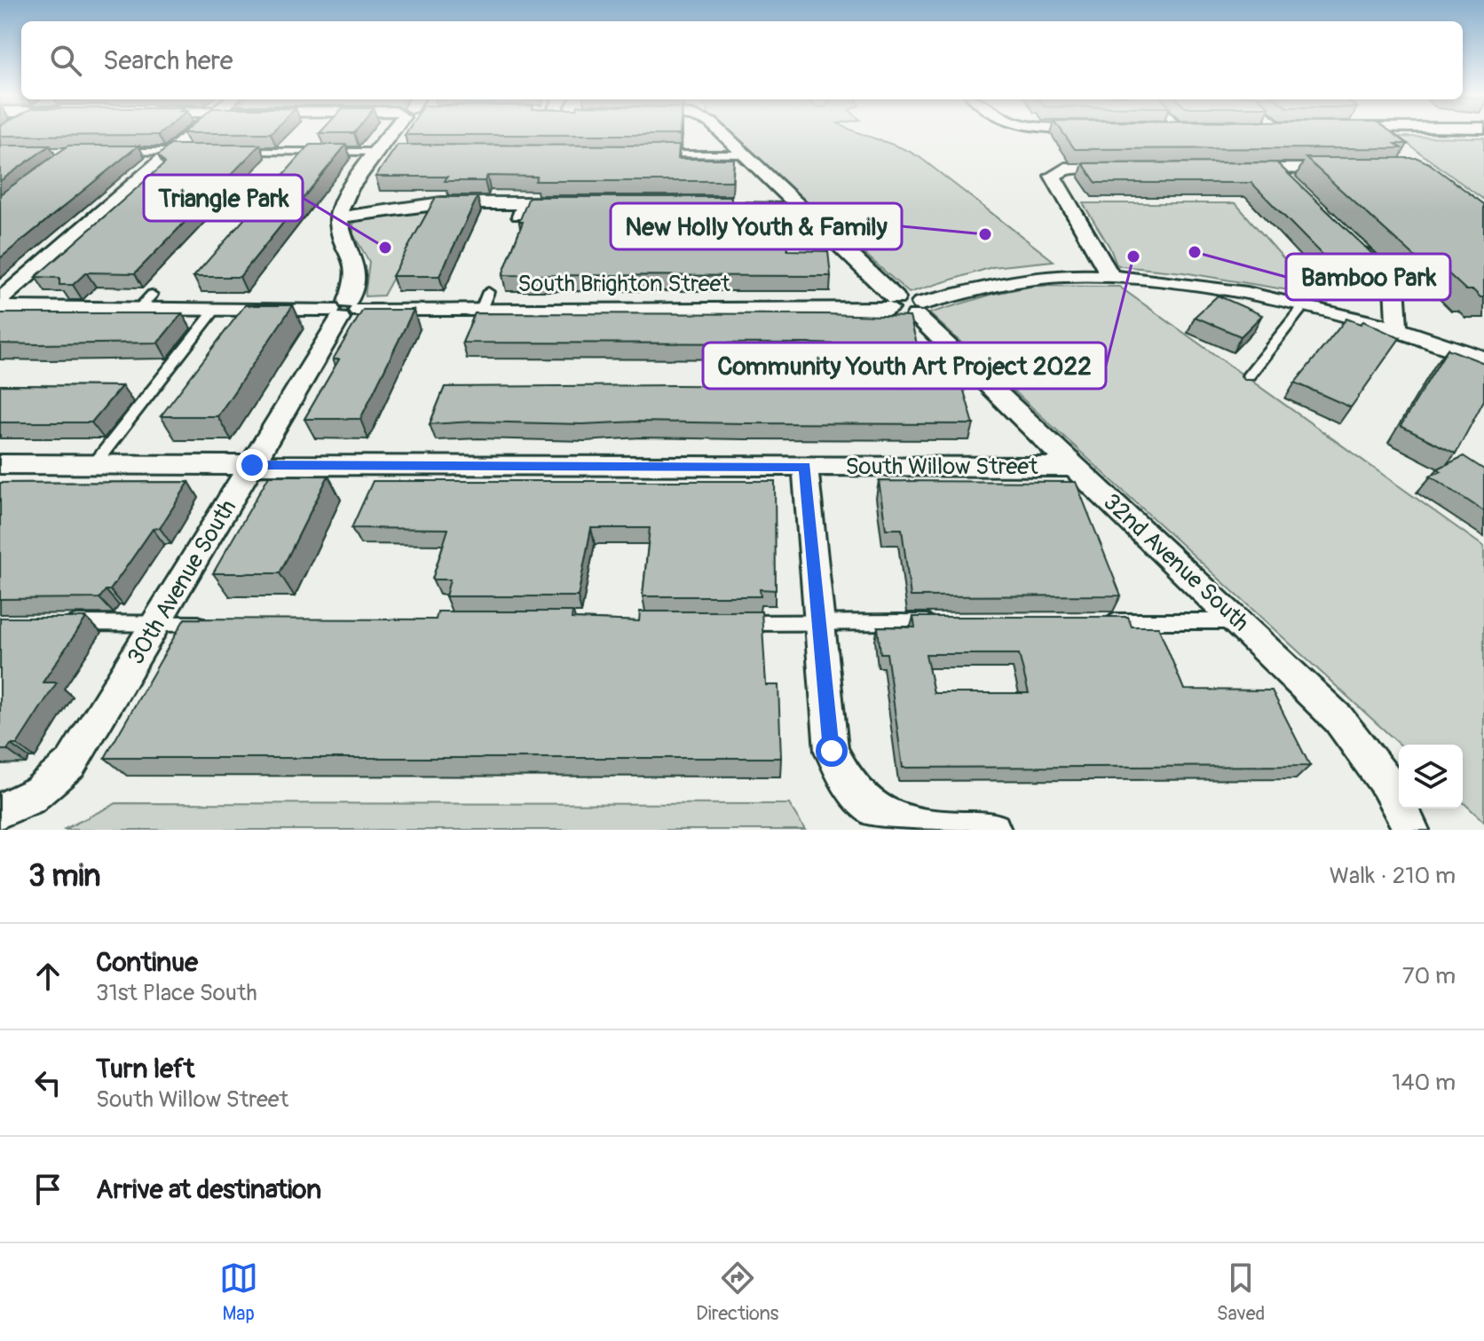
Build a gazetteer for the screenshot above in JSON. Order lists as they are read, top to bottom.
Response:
{
  "streets": {
    "street": [
      "South Brighton Street",
      "South Willow Street",
      "32nd Avenue South",
      "30th Avenue South"
    ]
  },
  "crossings": [
    ["South Brighton Street", "32nd Avenue South"],
    ["South Brighton Street", "30th Avenue South"],
    ["South Willow Street", "32nd Avenue South"],
    ["South Willow Street", "30th Avenue South"]
  ],
  "places": [
    "New Holly Youth & Family",
    "Triangle Park",
    "Bamboo Park",
    "Community Youth Art Project 2022"
  ],
  "page": {
    "search": "Search here",
    "heading": ["3 min", "Walk · 210 m"],
    "list": [
      ["Continue", "31st Place South", "70 m"],
      ["Turn left", "South Willow Street", "140 m"],
      "Arrive at destination"
    ],
    "nav": ["Map", "Directions", "Saved"]
  }
}
